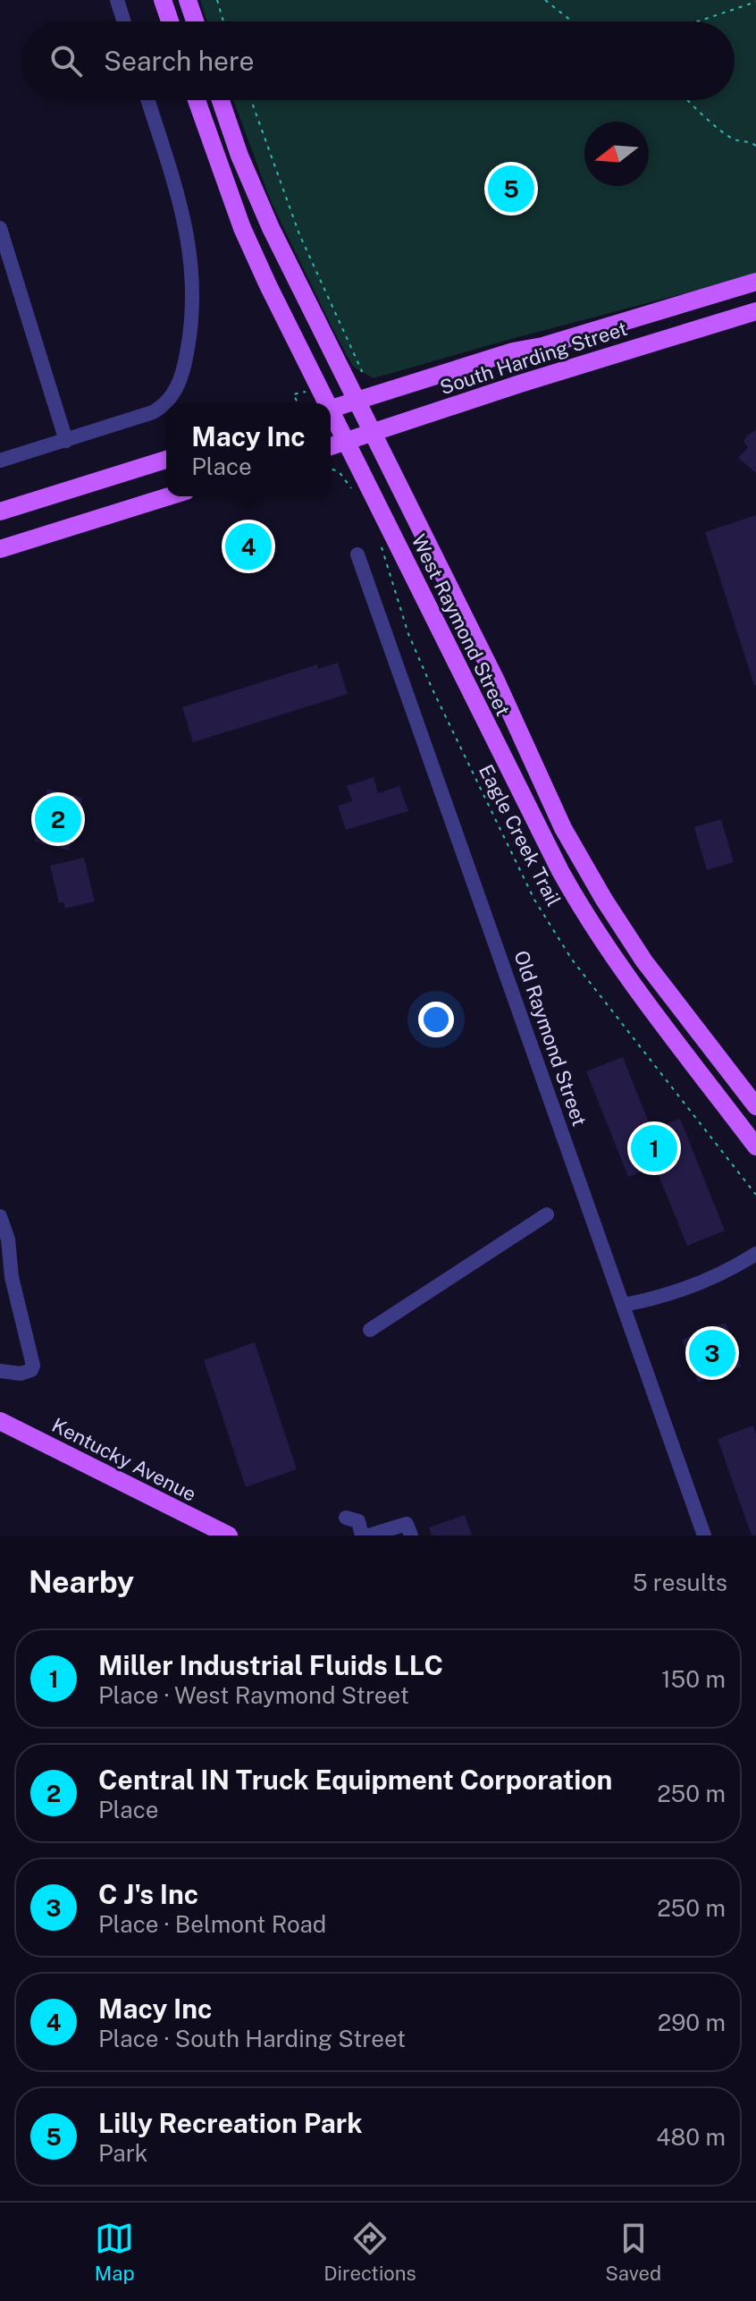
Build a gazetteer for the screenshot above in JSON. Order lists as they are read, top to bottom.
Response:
{
  "streets": {
    "main road": ["South Harding Street", "West Raymond Street", "Kentucky Avenue"],
    "street": ["Old Raymond Street"],
    "path": ["Eagle Creek Trail"]
  },
  "crossings": [
    ["South Harding Street", "West Raymond Street"]
  ],
  "north": "left",
  "page": {
    "search": "Search here",
    "pins": [
      "5",
      "4",
      "2",
      "1",
      "3"
    ],
    "popup": ["Macy Inc", "Place"],
    "heading": ["Nearby", "5 results"],
    "list": [
      {
        "mark": "1",
        "name": "Miller Industrial Fluids LLC",
        "note": "Place · West Raymond Street",
        "value": "150 m"
      },
      {
        "mark": "2",
        "name": "Central IN Truck Equipment Corporation",
        "note": "Place",
        "value": "250 m"
      },
      {
        "mark": "3",
        "name": "C J's Inc",
        "note": "Place · Belmont Road",
        "value": "250 m"
      },
      {
        "mark": "4",
        "name": "Macy Inc",
        "note": "Place · South Harding Street",
        "value": "290 m"
      },
      {
        "mark": "5",
        "name": "Lilly Recreation Park",
        "note": "Park",
        "value": "480 m"
      }
    ],
    "nav": ["Map", "Directions", "Saved"]
  }
}
